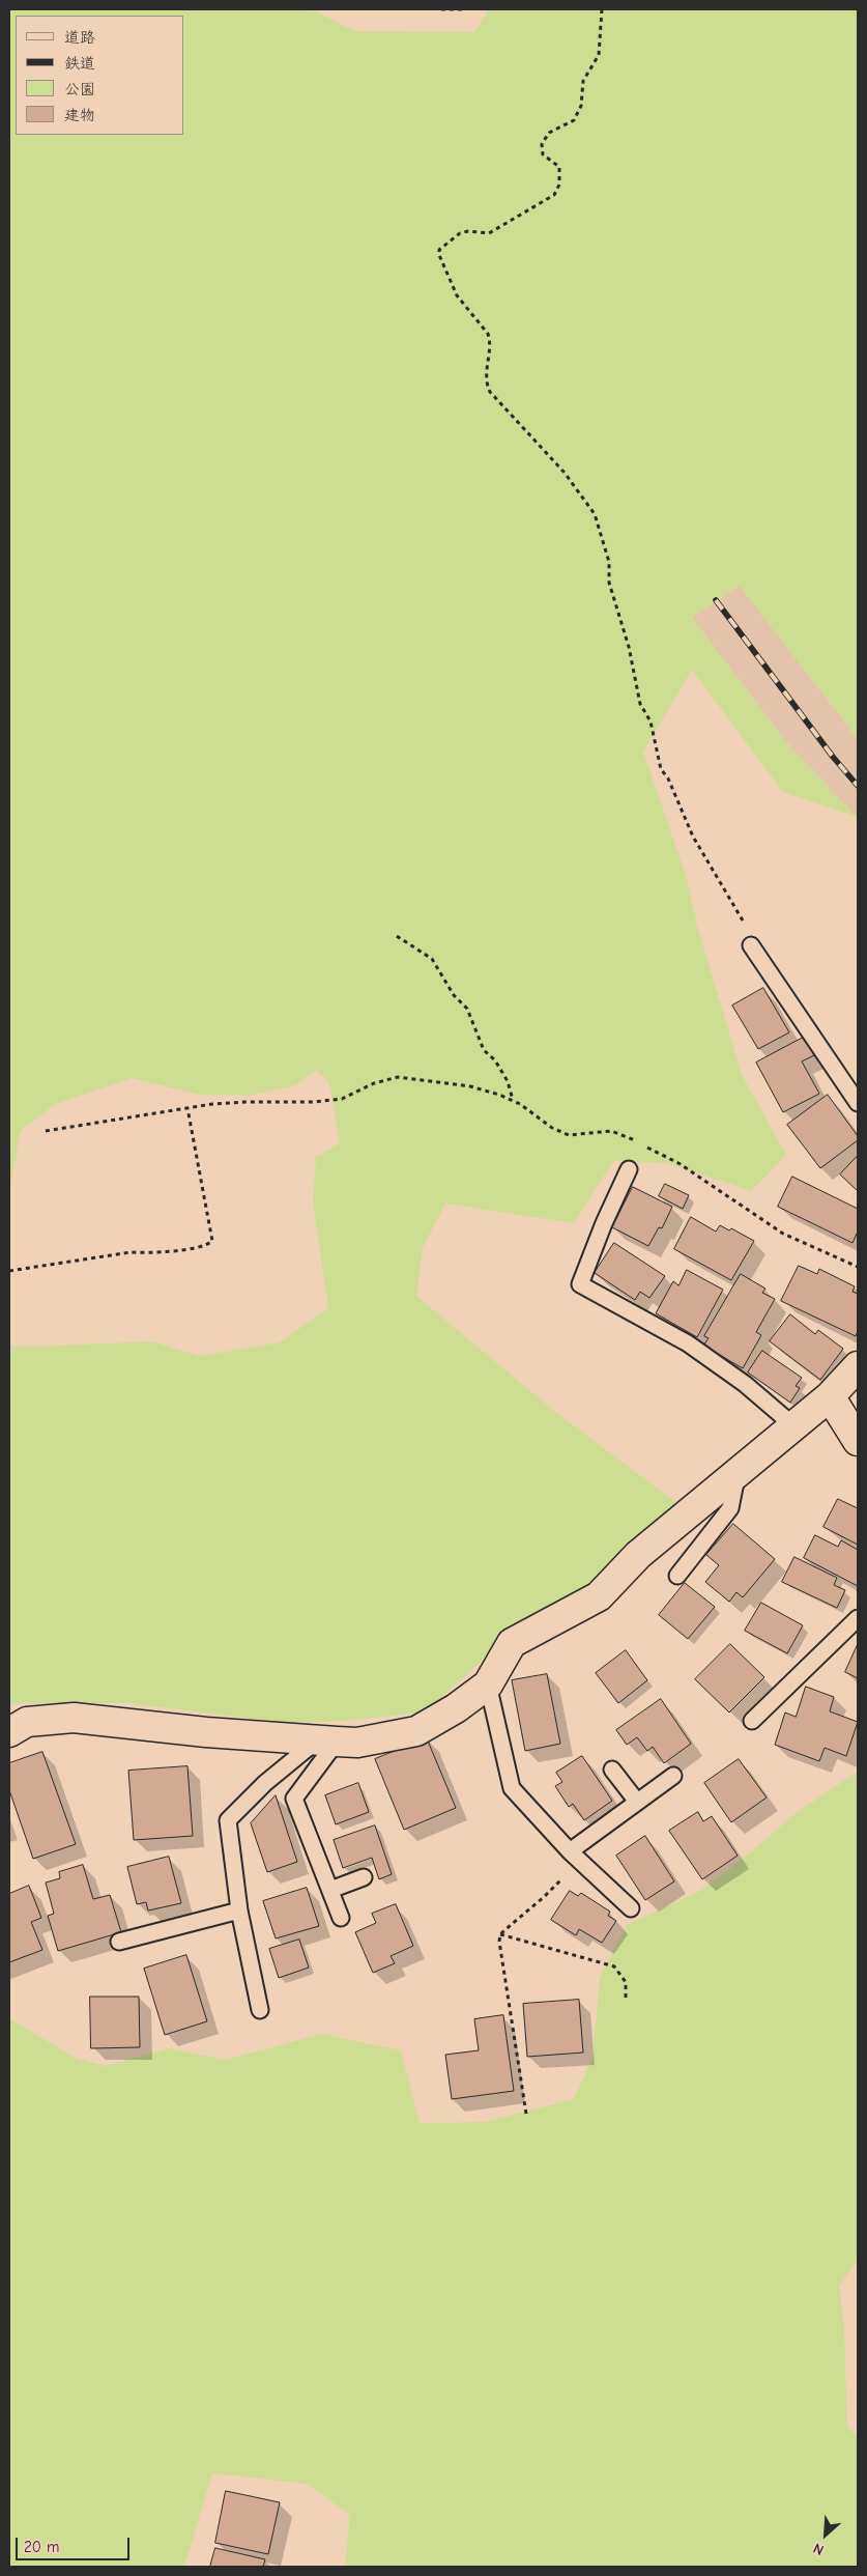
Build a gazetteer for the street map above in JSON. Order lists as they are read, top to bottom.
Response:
{
  "legend": [
    "道路",
    "鉄道",
    "公園",
    "建物"
  ],
  "scale_bar": "20 m",
  "north": "bottom left"
}
